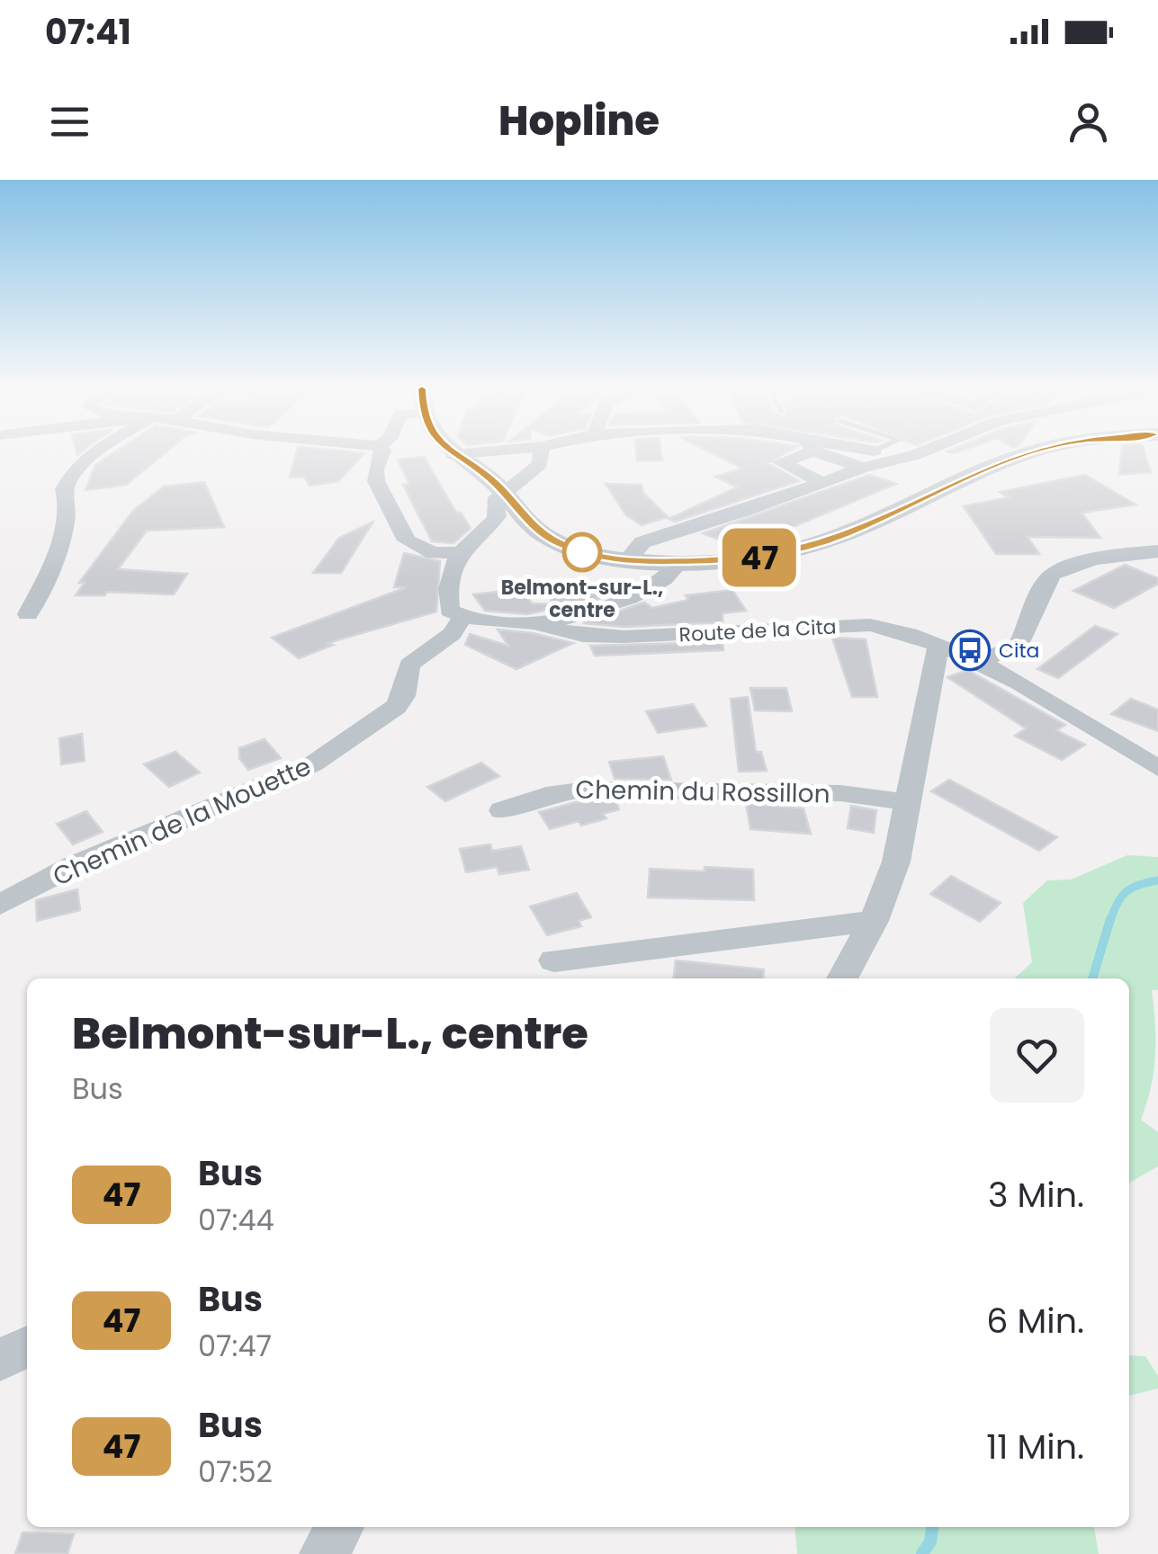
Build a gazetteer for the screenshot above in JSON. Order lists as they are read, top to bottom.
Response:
{
  "streets": {
    "street": ["Route de la Cita", "Chemin du Rossillon", "Chemin de la Mouette"]
  },
  "places": {
    "other": ["Belmont-sur-L., centre"],
    "bus stop": ["Cita"]
  },
  "lines": ["bus line 47"],
  "page": {
    "status": "07:41",
    "header": "Hopline",
    "on_map": "47",
    "heading": ["Belmont-sur-L., centre", "Bus"],
    "list": [
      {
        "mark": "47",
        "name": "Bus",
        "note": "07:44",
        "value": "3 Min."
      },
      {
        "mark": "47",
        "name": "Bus",
        "note": "07:47",
        "value": "6 Min."
      },
      {
        "mark": "47",
        "name": "Bus",
        "note": "07:52",
        "value": "11 Min."
      }
    ]
  }
}
